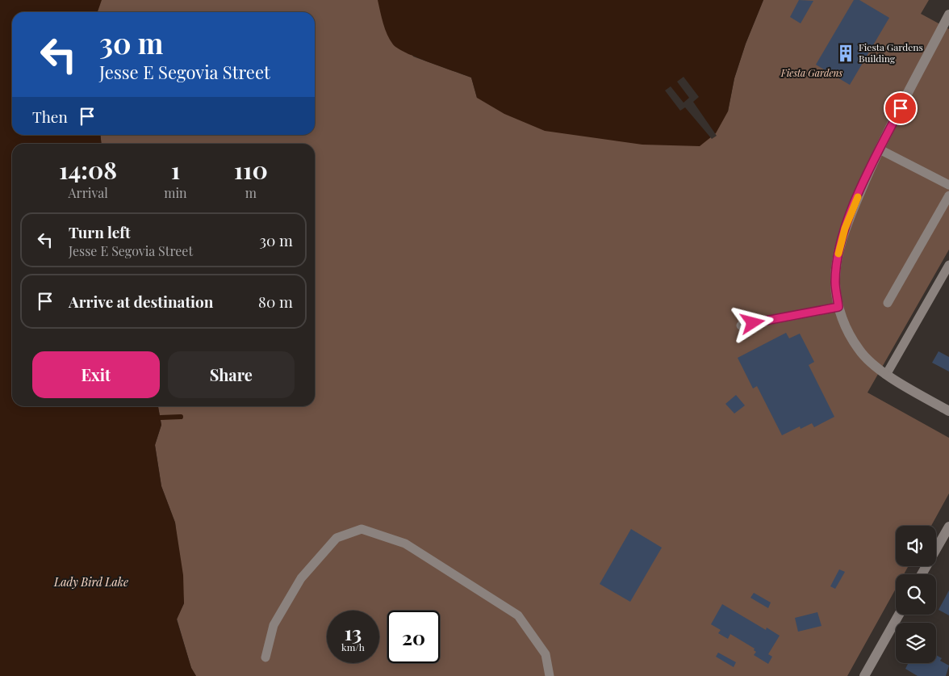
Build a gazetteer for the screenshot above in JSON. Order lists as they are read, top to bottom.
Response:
{
  "water": ["Lady Bird Lake"],
  "parks": ["Fiesta Gardens"],
  "places": {
    "building": ["Fiesta Gardens Building"]
  },
  "page": {
    "turn": ["30 m", "Jesse E Segovia Street"],
    "then": "Then",
    "eta": [
      "14:08",
      "Arrival",
      "1",
      "min",
      "110",
      "m"
    ],
    "list": [
      {
        "name": "Turn left",
        "note": "Jesse E Segovia Street",
        "value": "30 m"
      },
      {
        "name": "Arrive at destination",
        "value": "80 m"
      }
    ],
    "buttons": ["Exit", "Share"],
    "speed": "13 km/h",
    "limit": "20"
  }
}
